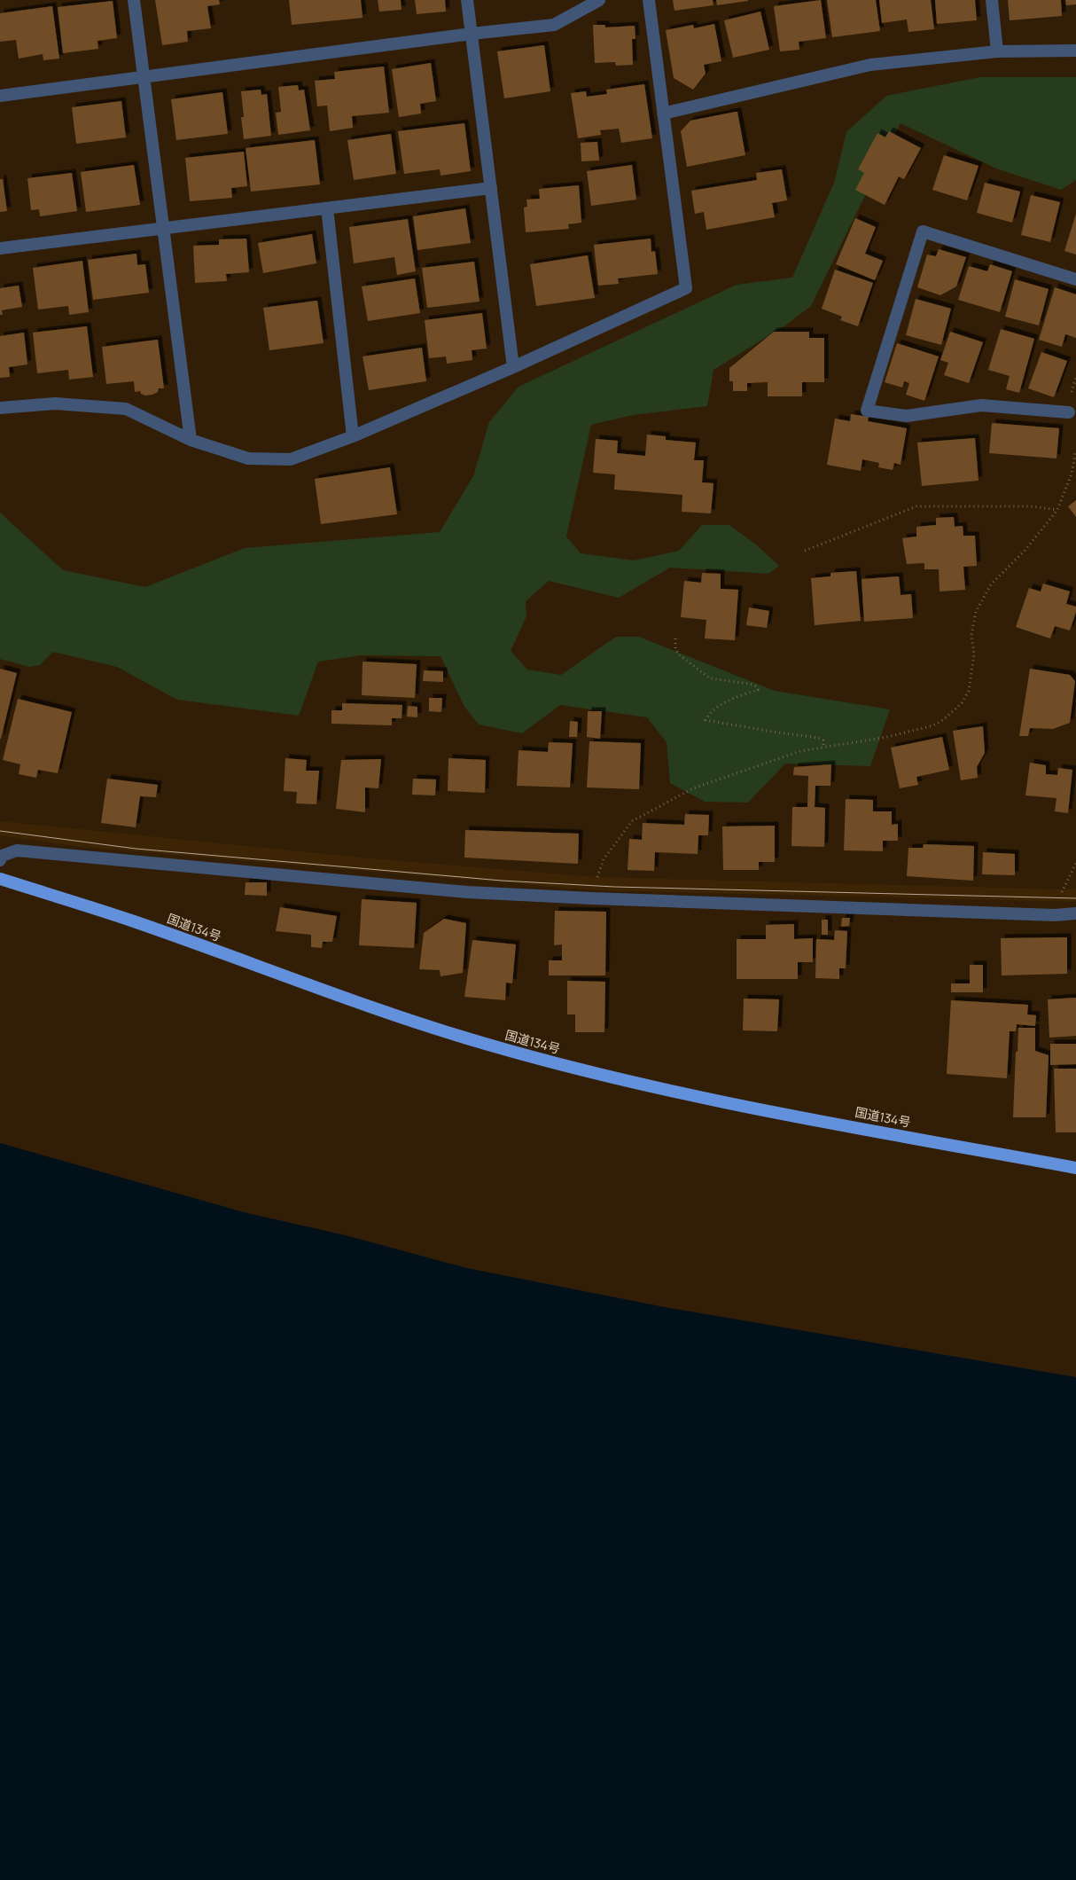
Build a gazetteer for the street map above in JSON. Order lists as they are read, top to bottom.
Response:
{
  "streets": {
    "highway": ["国道134号"]
  }
}
